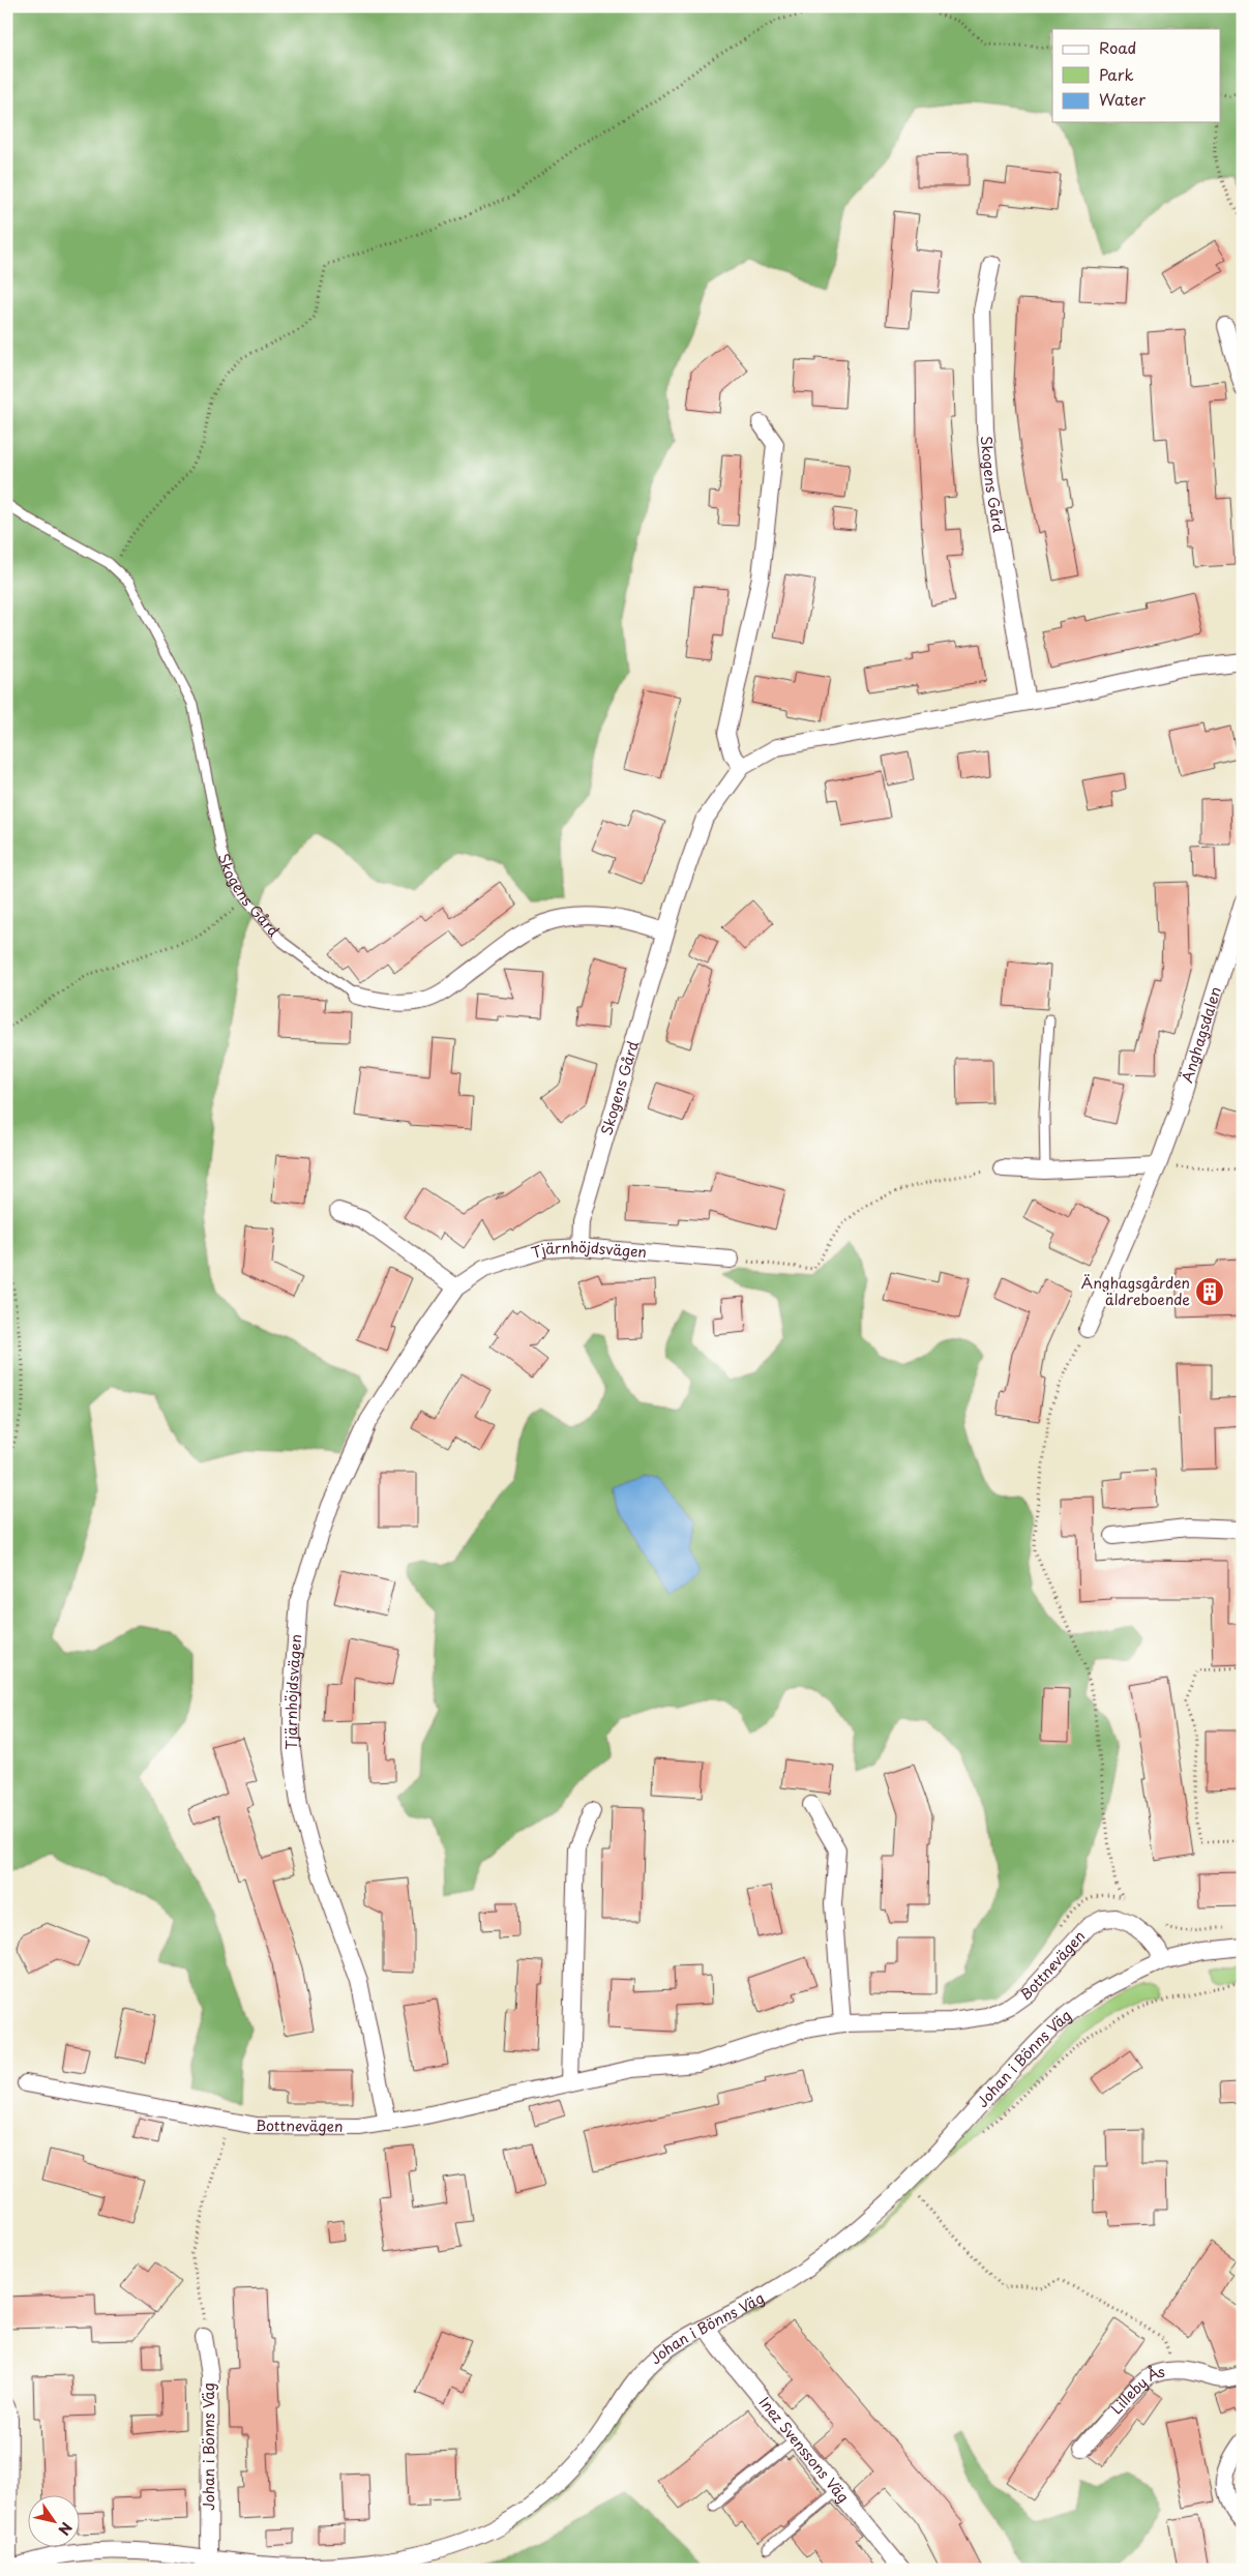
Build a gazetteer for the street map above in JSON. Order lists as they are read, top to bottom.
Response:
{
  "streets": {
    "street": [
      "Skogens Gård",
      "Änghagsdalen",
      "Tjärnhöjdsvägen",
      "Bottnevägen",
      "Johan i Bönns Väg",
      "Lilleby Ås",
      "Inez Svenssons Väg"
    ]
  },
  "crossings": [
    ["Skogens Gård", "Tjärnhöjdsvägen"],
    ["Tjärnhöjdsvägen", "Bottnevägen"],
    ["Bottnevägen", "Johan i Bönns Väg"],
    ["Johan i Bönns Väg", "Inez Svenssons Väg"]
  ],
  "places": {
    "building": ["Änghagsgården äldreboende"]
  },
  "legend": ["Road", "Park", "Water"],
  "north": "bottom right"
}
